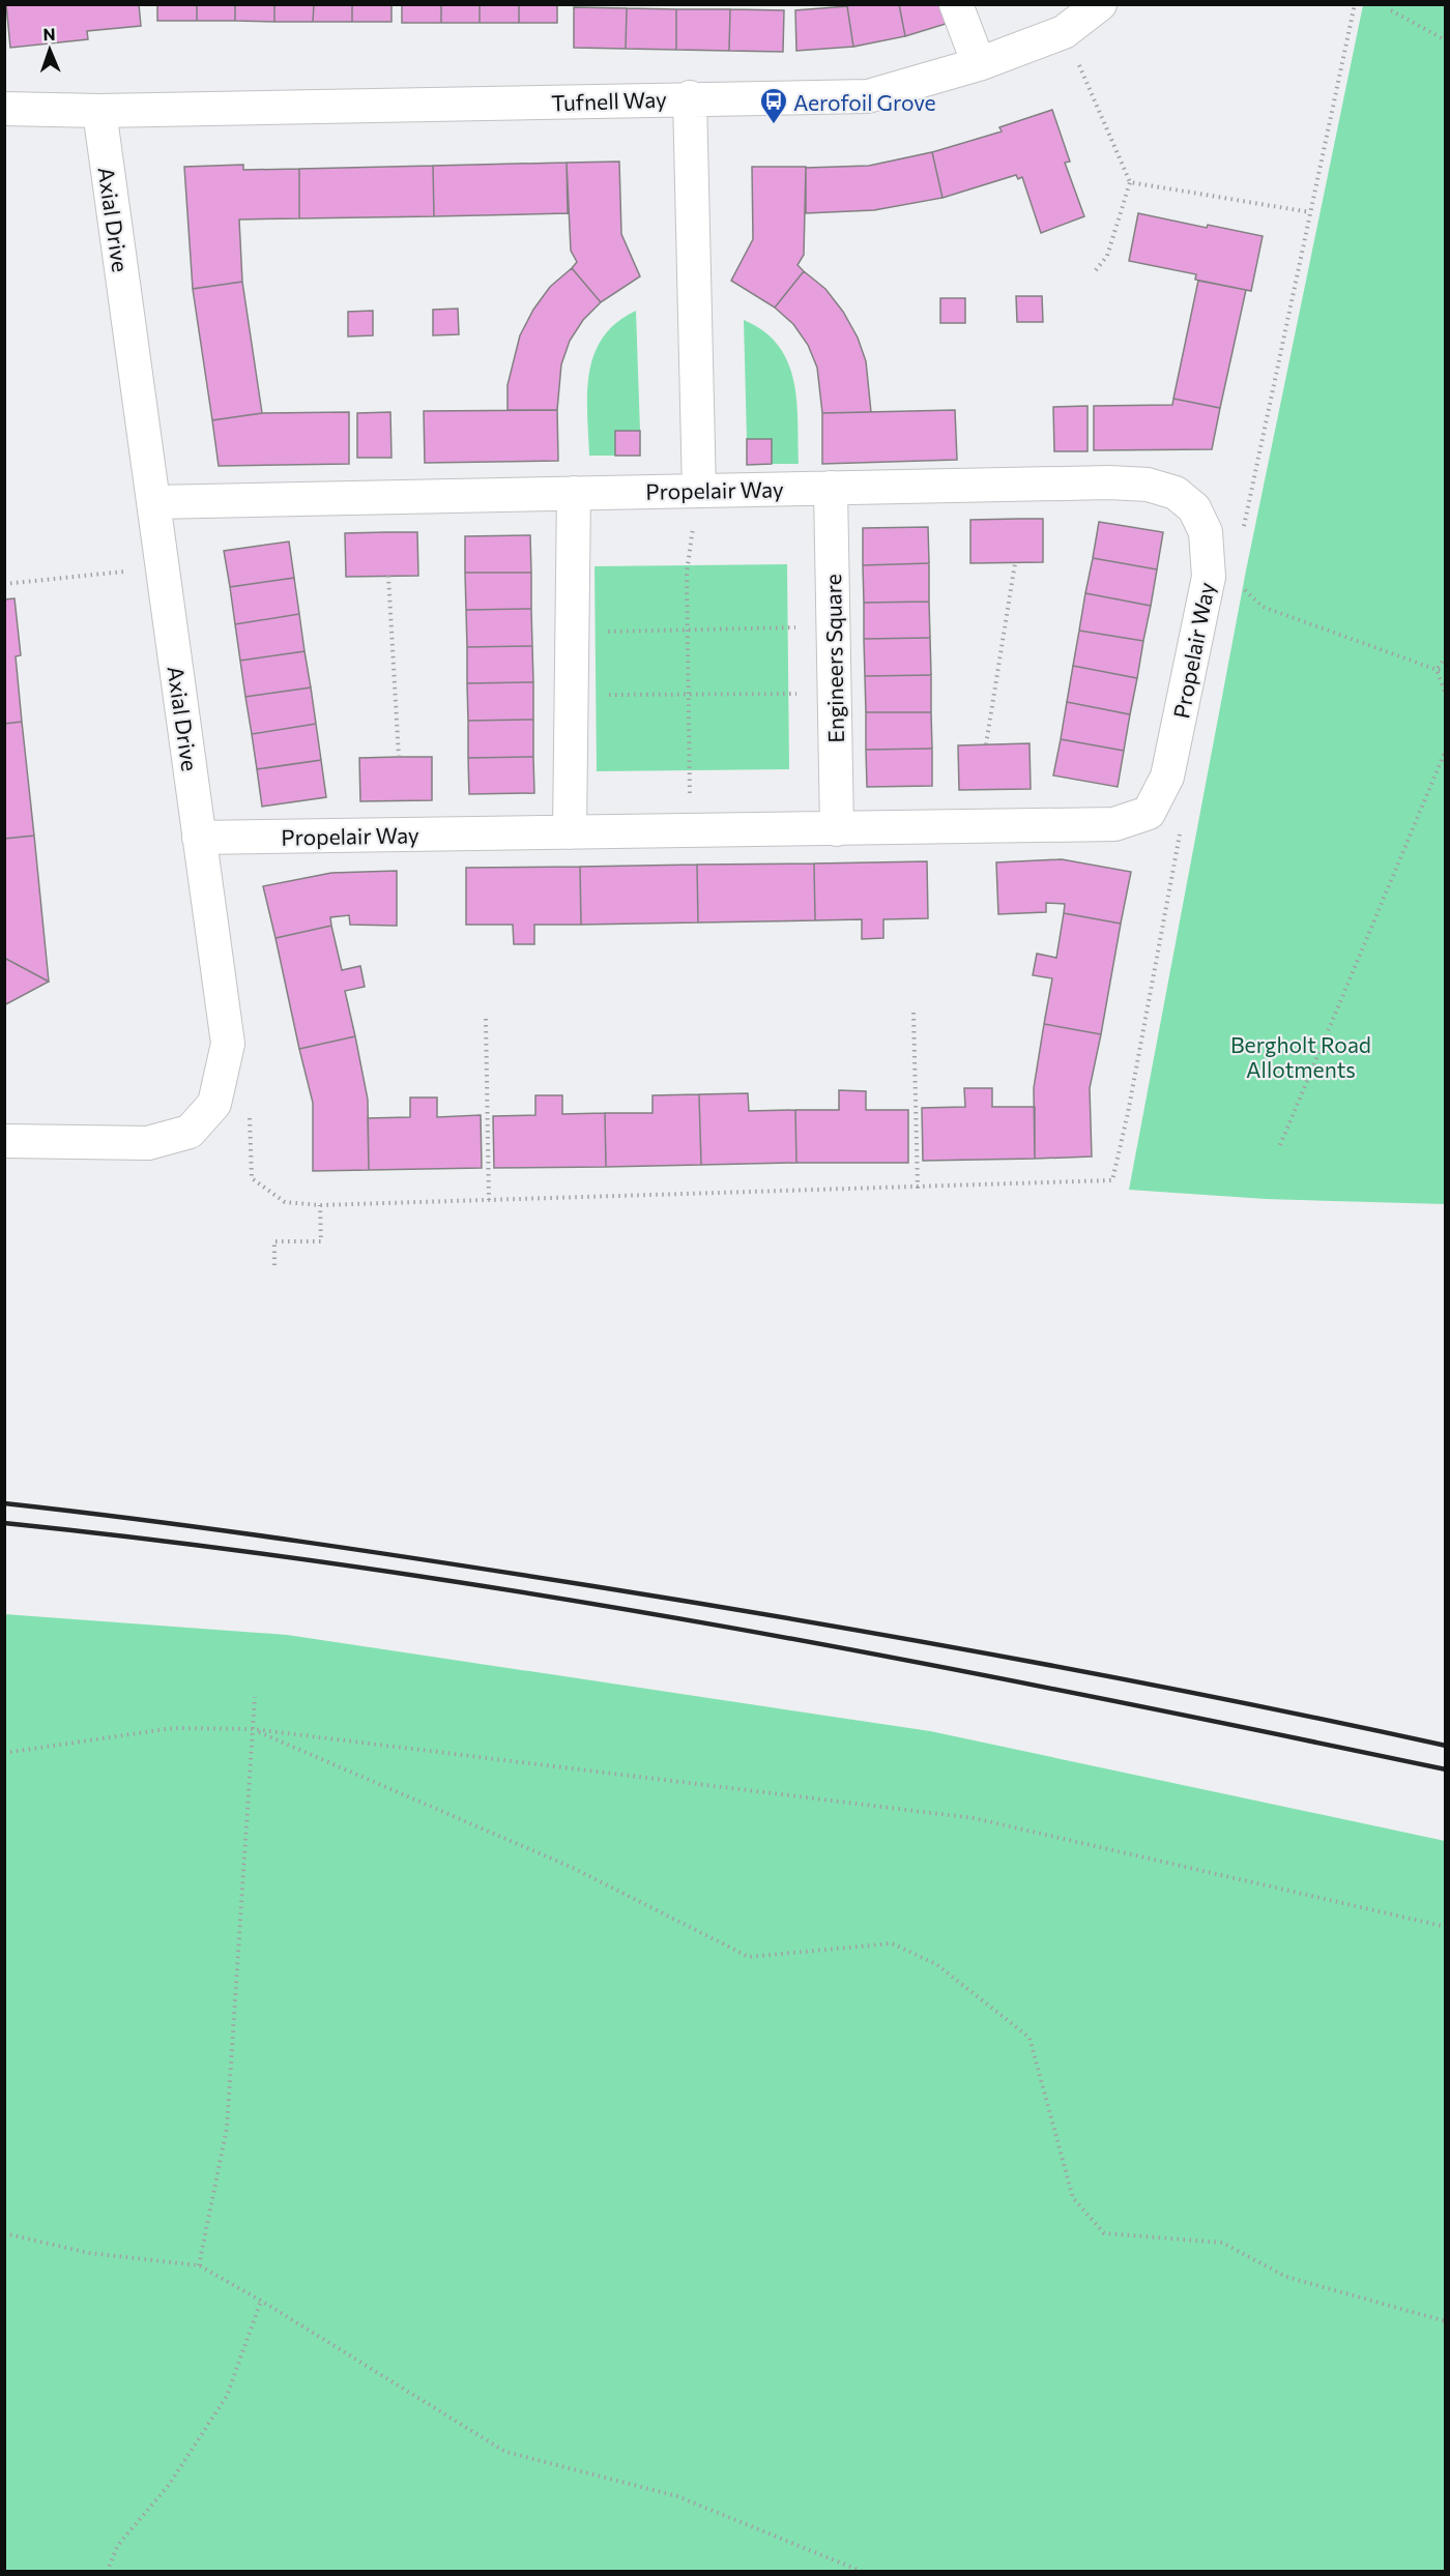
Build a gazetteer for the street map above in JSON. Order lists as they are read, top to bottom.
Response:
{
  "streets": {
    "street": [
      "Tufnell Way",
      "Axial Drive",
      "Propelair Way",
      "Engineers Square"
    ]
  },
  "crossings": [
    ["Tufnell Way", "Axial Drive"],
    ["Axial Drive", "Propelair Way"],
    ["Propelair Way", "Engineers Square"]
  ],
  "parks": ["Bergholt Road Allotments"],
  "places": {
    "bus stop": ["Aerofoil Grove"]
  },
  "north": "top"
}
